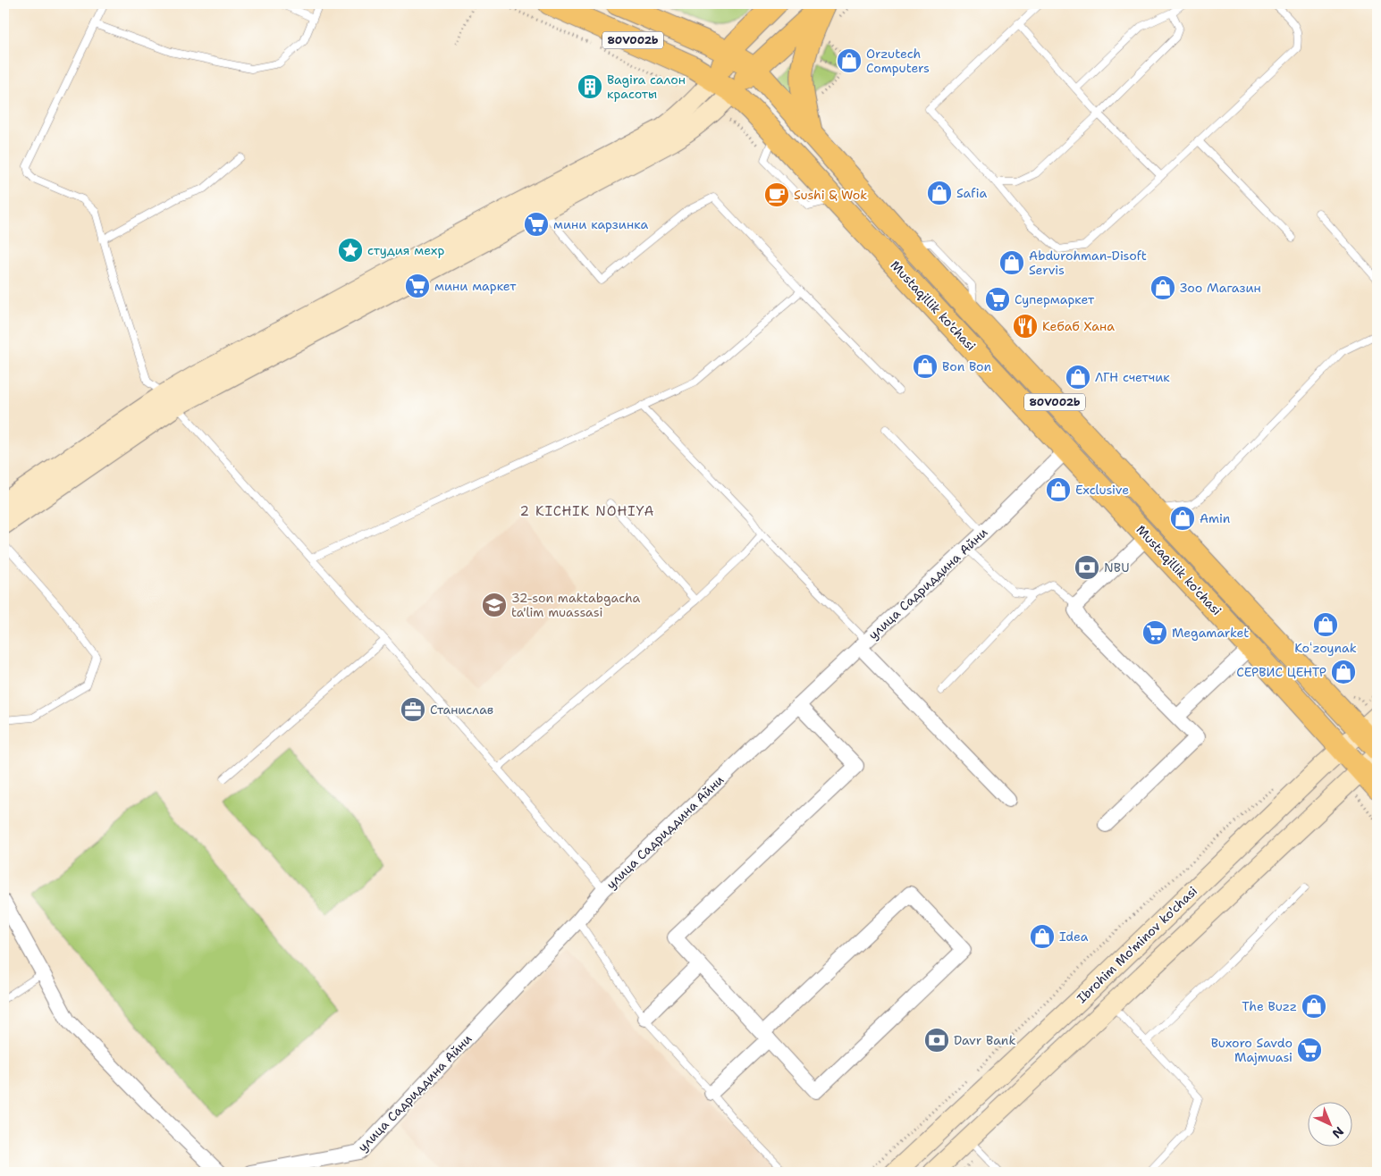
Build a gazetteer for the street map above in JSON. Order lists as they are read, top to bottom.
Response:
{
  "streets": {
    "main road": ["80V002b", "Mustaqillik ko'chasi", "Ibrohim Mo'minov ko'chasi"],
    "street": ["улица Садриддина Айни"]
  },
  "crossings": [
    ["Mustaqillik ko'chasi", "улица Садриддина Айни"],
    ["Mustaqillik ko'chasi", "Ibrohim Mo'minov ko'chasi"]
  ],
  "districts": ["2 KICHIK NOHIYA"],
  "places": {
    "shop": [
      "Orzutech Computers",
      "Safia",
      "Abdurohman-Disoft Servis",
      "Зоо Магазин",
      "Bon Bon",
      "ЛГН счетчик",
      "Exclusive",
      "Amin",
      "Koʻzoynak",
      "СЕРВИС ЦЕНТР",
      "Idea",
      "The Buzz"
    ],
    "building": ["Bagira салон красоты"],
    "cafe": ["Sushi & Wok"],
    "supermarket": [
      "мини карзинка",
      "мини маркет",
      "Супермаркет",
      "Megamarket",
      "Buxoro Savdo Majmuasi"
    ],
    "place": ["студия мехр"],
    "restaurant": ["Кебаб Хана"],
    "bank": ["NBU", "Davr Bank"],
    "school or university": ["32-son maktabgacha ta'lim muassasi"],
    "office": ["Станислав"]
  },
  "north": "bottom right"
}
